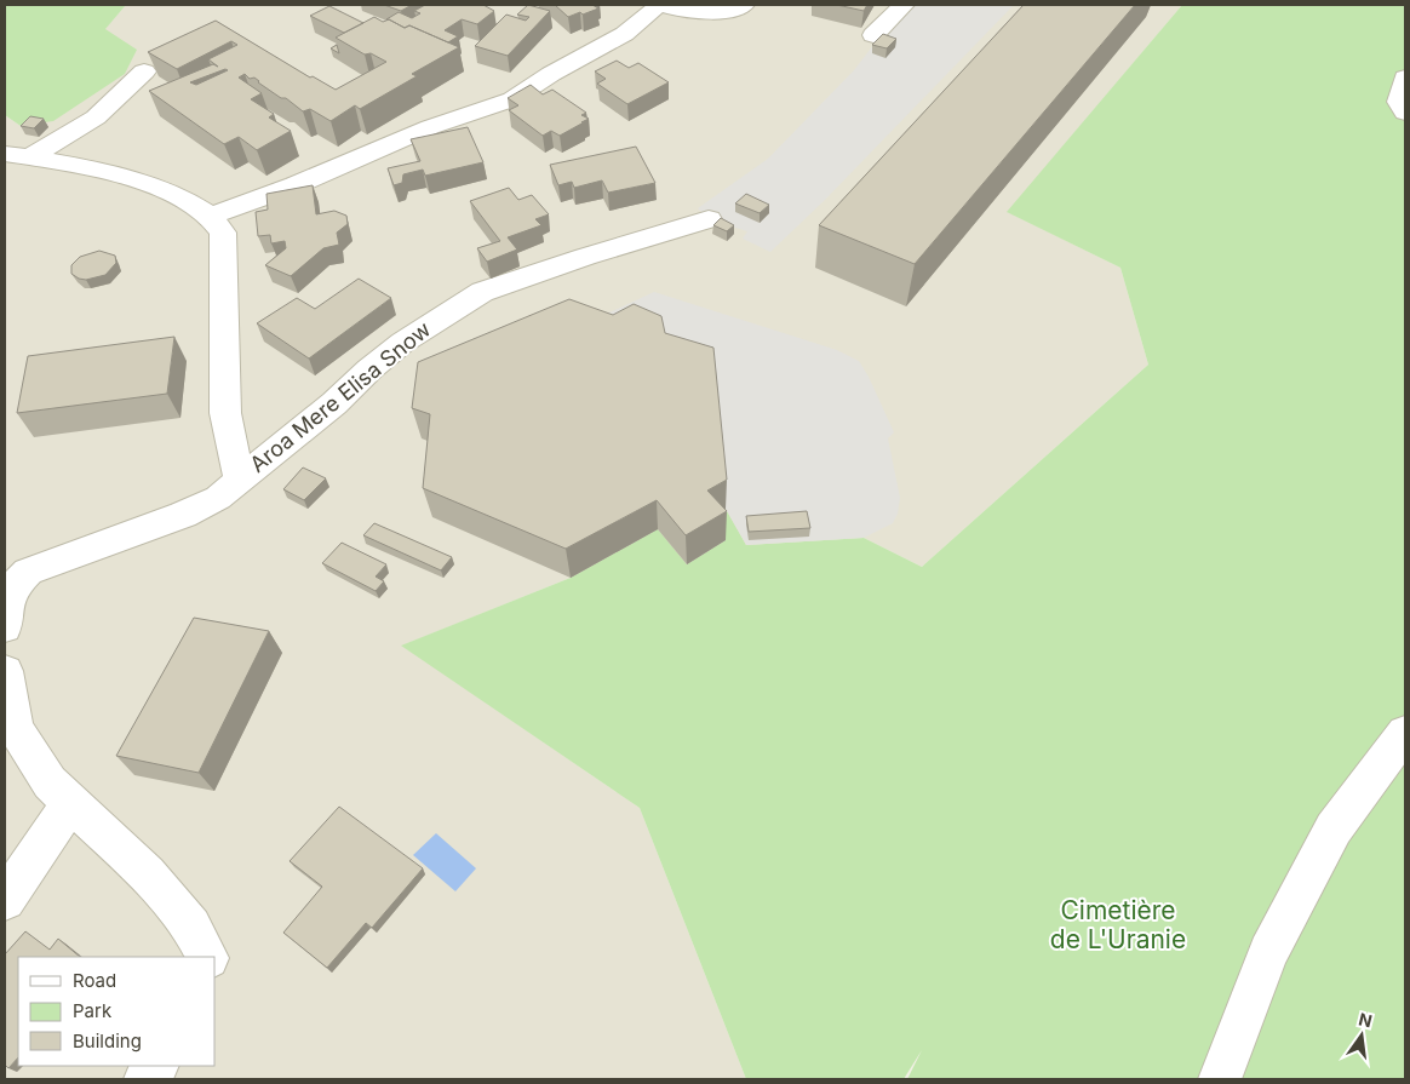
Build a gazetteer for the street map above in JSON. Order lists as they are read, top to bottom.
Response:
{
  "streets": {
    "street": ["Aroa Mere Elisa Snow"]
  },
  "parks": ["Cimetière de L'Uranie"],
  "legend": ["Road", "Park", "Building"],
  "north": "top"
}
